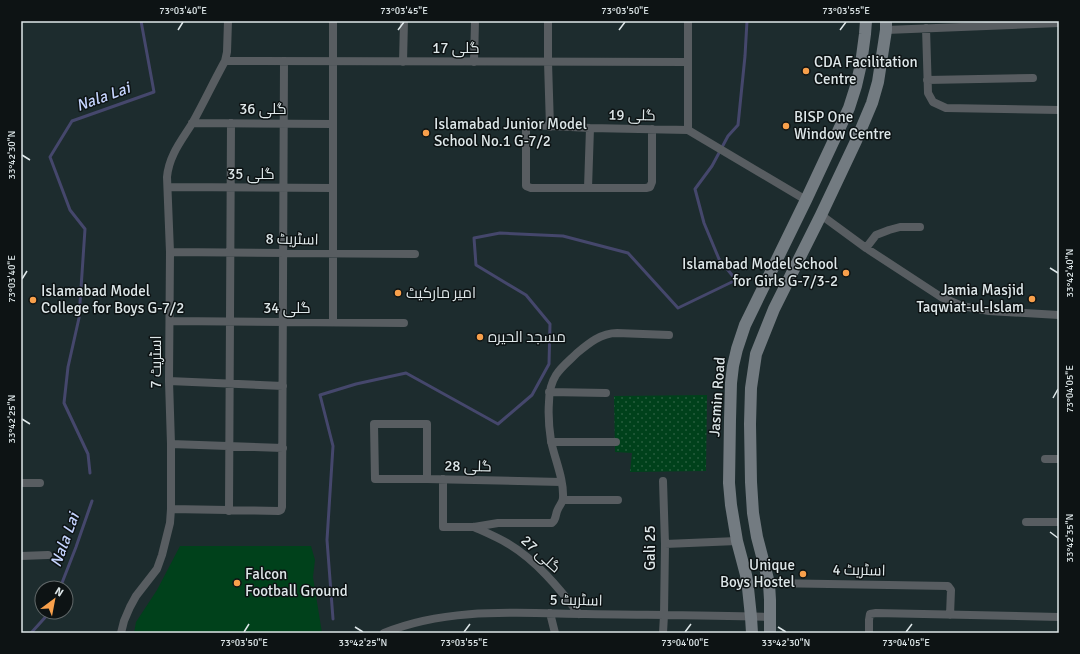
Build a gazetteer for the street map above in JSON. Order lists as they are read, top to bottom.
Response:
{
  "streets": {
    "street": [
      "گلی 17",
      "گلی 36",
      "گلی 19",
      "گلی 35",
      "اسٹریٹ 8",
      "گلی 34",
      "اسٹریٹ 7",
      "Jasmin Road",
      "گلی 28",
      "Gali 25",
      "گلی 27",
      "اسٹریٹ 4",
      "اسٹریٹ 5"
    ]
  },
  "crossings": [
    ["گلی 17", "اسٹریٹ 7"],
    ["گلی 36", "اسٹریٹ 7"],
    ["گلی 35", "اسٹریٹ 7"],
    ["اسٹریٹ 8", "اسٹریٹ 7"],
    ["گلی 34", "اسٹریٹ 7"],
    ["Jasmin Road", "اسٹریٹ 5"],
    ["گلی 28", "گلی 27"],
    ["Gali 25", "اسٹریٹ 5"],
    ["گلی 27", "اسٹریٹ 5"]
  ],
  "water": ["Nala Lai"],
  "places": [
    "CDA Facilitation Centre",
    "BISP One Window Centre",
    "Islamabad Junior Model School No.1 G-7/2",
    "Islamabad Model School for Girls G-7/3-2",
    "امیر مارکیٹ",
    "Jamia Masjid Taqwiat-ul-Islam",
    "Islamabad Model College for Boys G-7/2",
    "مسجد الحیرہ",
    "Unique Boys Hostel",
    "Falcon Football Ground"
  ],
  "north": "top right",
  "coordinates": [
    "73°03'40\"E",
    "73°03'45\"E",
    "73°03'50\"E",
    "73°03'55\"E",
    "33°42'30\"N",
    "33°42'40\"N",
    "73°04'05\"E",
    "33°42'25\"N",
    "33°42'35\"N",
    "73°04'00\"E"
  ]
}
